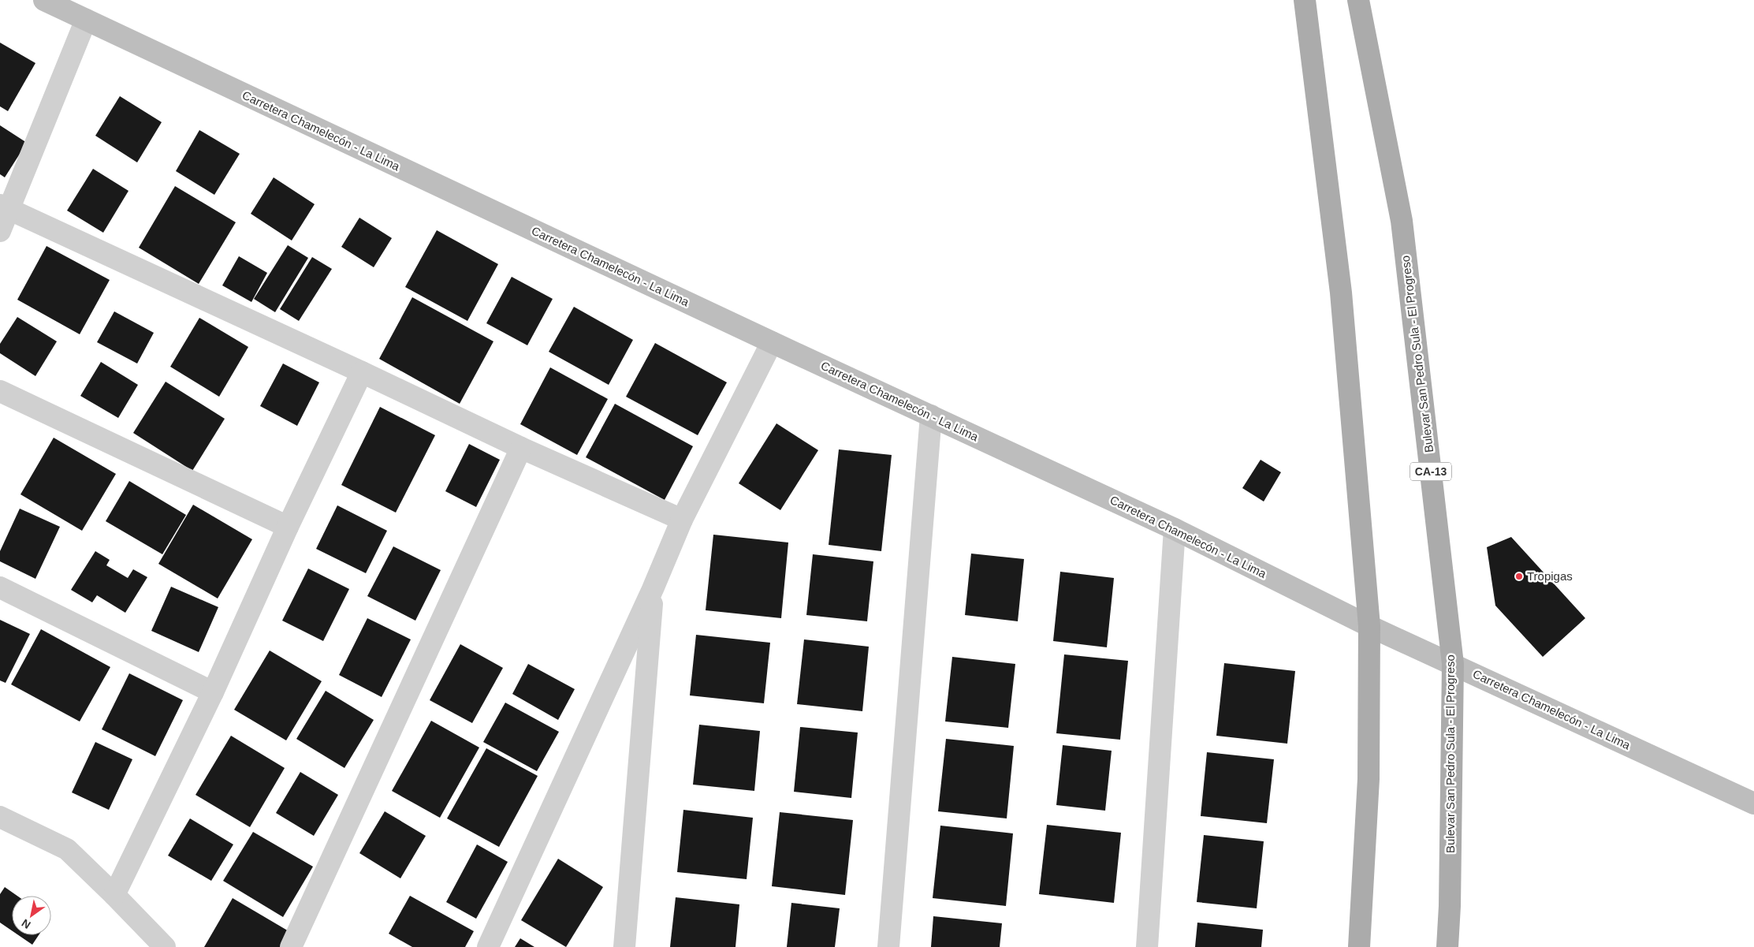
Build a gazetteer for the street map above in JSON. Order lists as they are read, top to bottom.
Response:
{
  "streets": {
    "main road": ["Bulevar San Pedro Sula - El Progreso", "CA-13"],
    "street": ["Carretera Chamelecón - La Lima"]
  },
  "crossings": [
    ["Carretera Chamelecón - La Lima", "Bulevar San Pedro Sula - El Progreso"]
  ],
  "places": ["Tropigas"],
  "north": "bottom left"
}
